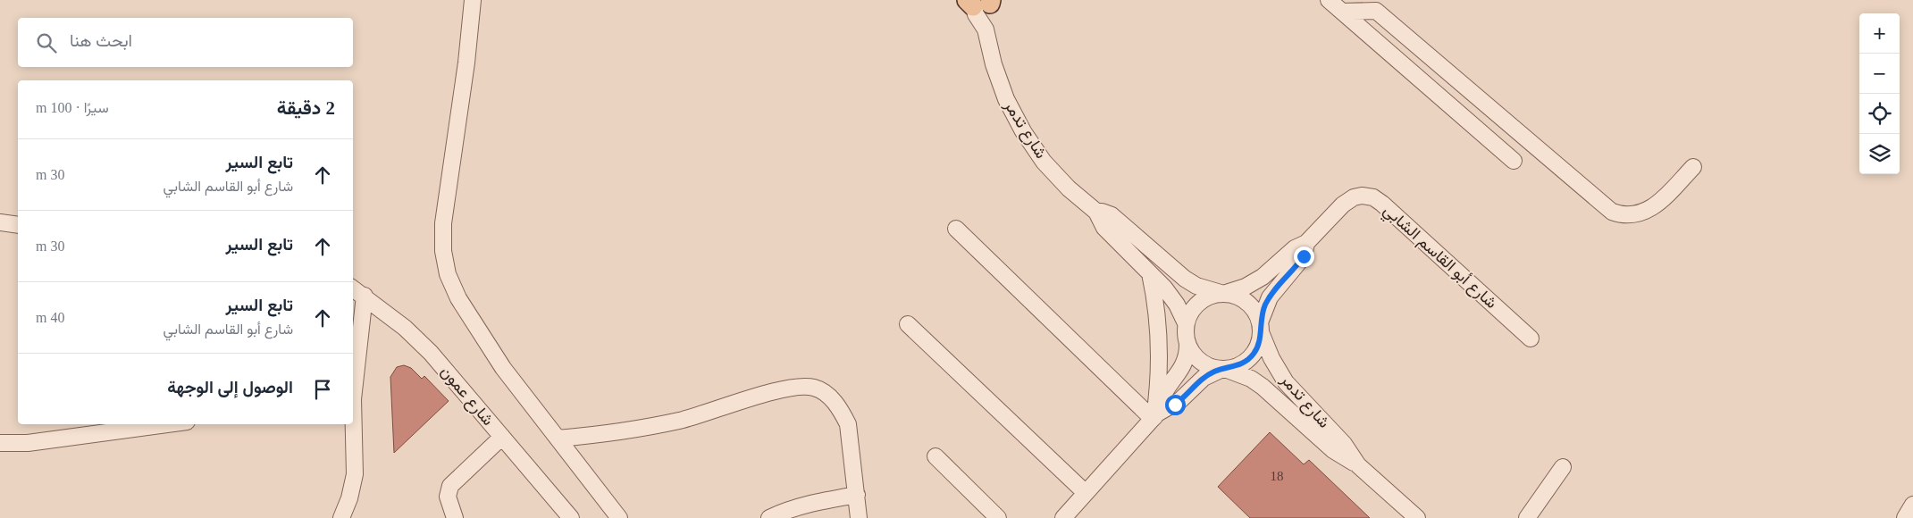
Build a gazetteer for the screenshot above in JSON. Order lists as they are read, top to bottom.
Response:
{
  "streets": {
    "street": ["شارع تدمر", "شارع أبو القاسم الشابي", "شارع عمون"]
  },
  "crossings": [
    ["شارع تدمر", "شارع أبو القاسم الشابي"]
  ],
  "house_numbers": ["18"],
  "page": {
    "map_buttons": ["+", "−"],
    "search": "ابحث هنا",
    "heading": ["2 دقيقة", "سيرًا · 100 m"],
    "list": [
      ["تابع السير", "شارع أبو القاسم الشابي", "30 m"],
      ["تابع السير", "30 m"],
      ["تابع السير", "شارع أبو القاسم الشابي", "40 m"],
      "الوصول إلى الوجهة"
    ]
  }
}
